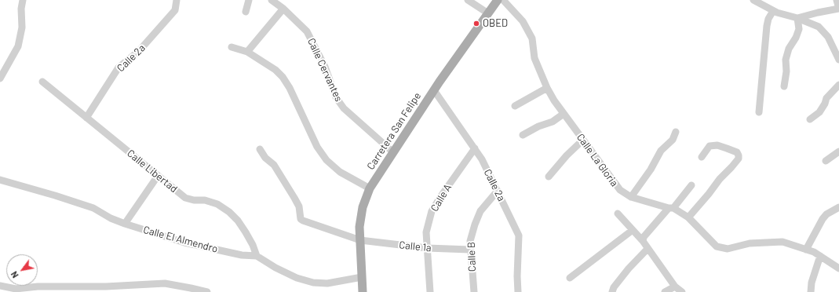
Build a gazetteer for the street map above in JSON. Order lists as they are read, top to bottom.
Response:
{
  "streets": {
    "main road": ["Carretera San Felipe"],
    "street": [
      "Calle 2a",
      "Calle Cervantes",
      "Calle La Gloria",
      "Calle Libertad",
      "Calle A",
      "Calle El Almendro",
      "Calle 1a",
      "Calle B"
    ]
  },
  "crossings": [
    ["Calle 2a", "Carretera San Felipe"],
    ["Calle 2a", "Calle Libertad"],
    ["Calle 2a", "Calle A"],
    ["Calle 2a", "Calle B"],
    ["Calle Cervantes", "Carretera San Felipe"],
    ["Carretera San Felipe", "Calle El Almendro"],
    ["Carretera San Felipe", "Calle 1a"],
    ["Calle Libertad", "Calle El Almendro"],
    ["Calle A", "Calle 1a"],
    ["Calle 1a", "Calle B"]
  ],
  "places": ["OBED"],
  "north": "bottom left"
}
